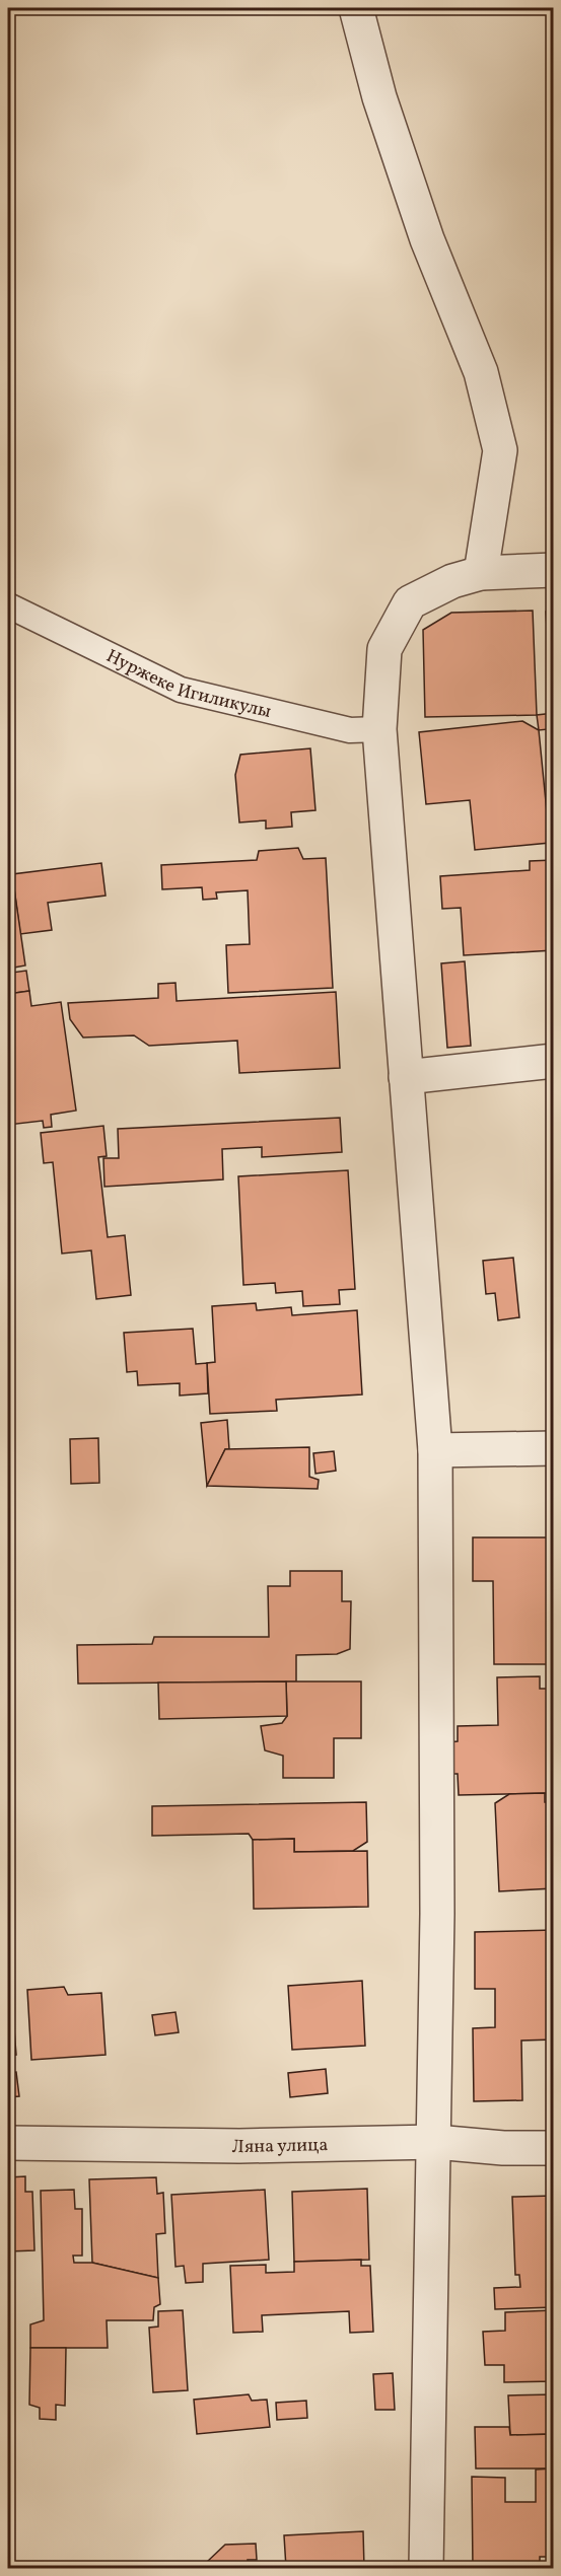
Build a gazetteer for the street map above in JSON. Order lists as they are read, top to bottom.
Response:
{
  "streets": {
    "street": ["Ляна улица"],
    "lane": ["Нуржеке Игиликулы"]
  }
}
